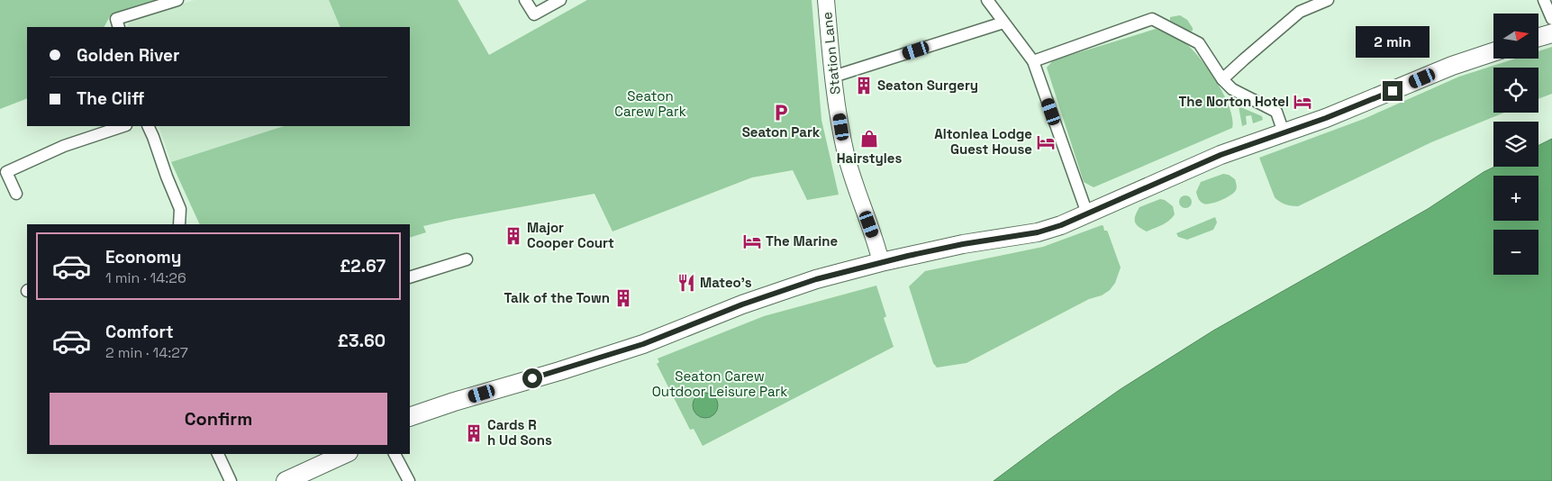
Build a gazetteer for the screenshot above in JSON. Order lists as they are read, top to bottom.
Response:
{
  "streets": {
    "main road": ["Station Lane"]
  },
  "parks": ["Seaton Carew Park", "Seaton Carew Outdoor Leisure Park"],
  "places": {
    "building": [
      "Seaton Surgery",
      "Major Cooper Court",
      "Talk of the Town",
      "Cards R h Ud Sons"
    ],
    "hotel": ["The Norton Hotel", "Altonlea Lodge Guest House", "The Marine"],
    "parking": ["Seaton Park"],
    "shop": ["Hairstyles"],
    "restaurant": ["Mateo's"]
  },
  "north": "right",
  "page": {
    "map_buttons": ["+", "−"],
    "bubble": "2 min",
    "banner": ["Golden River", "The Cliff"],
    "list": [
      {
        "name": "Economy",
        "note": "1 min · 14:26",
        "value": "£2.67"
      },
      {
        "name": "Comfort",
        "note": "2 min · 14:27",
        "value": "£3.60"
      }
    ],
    "buttons": "Confirm"
  }
}
